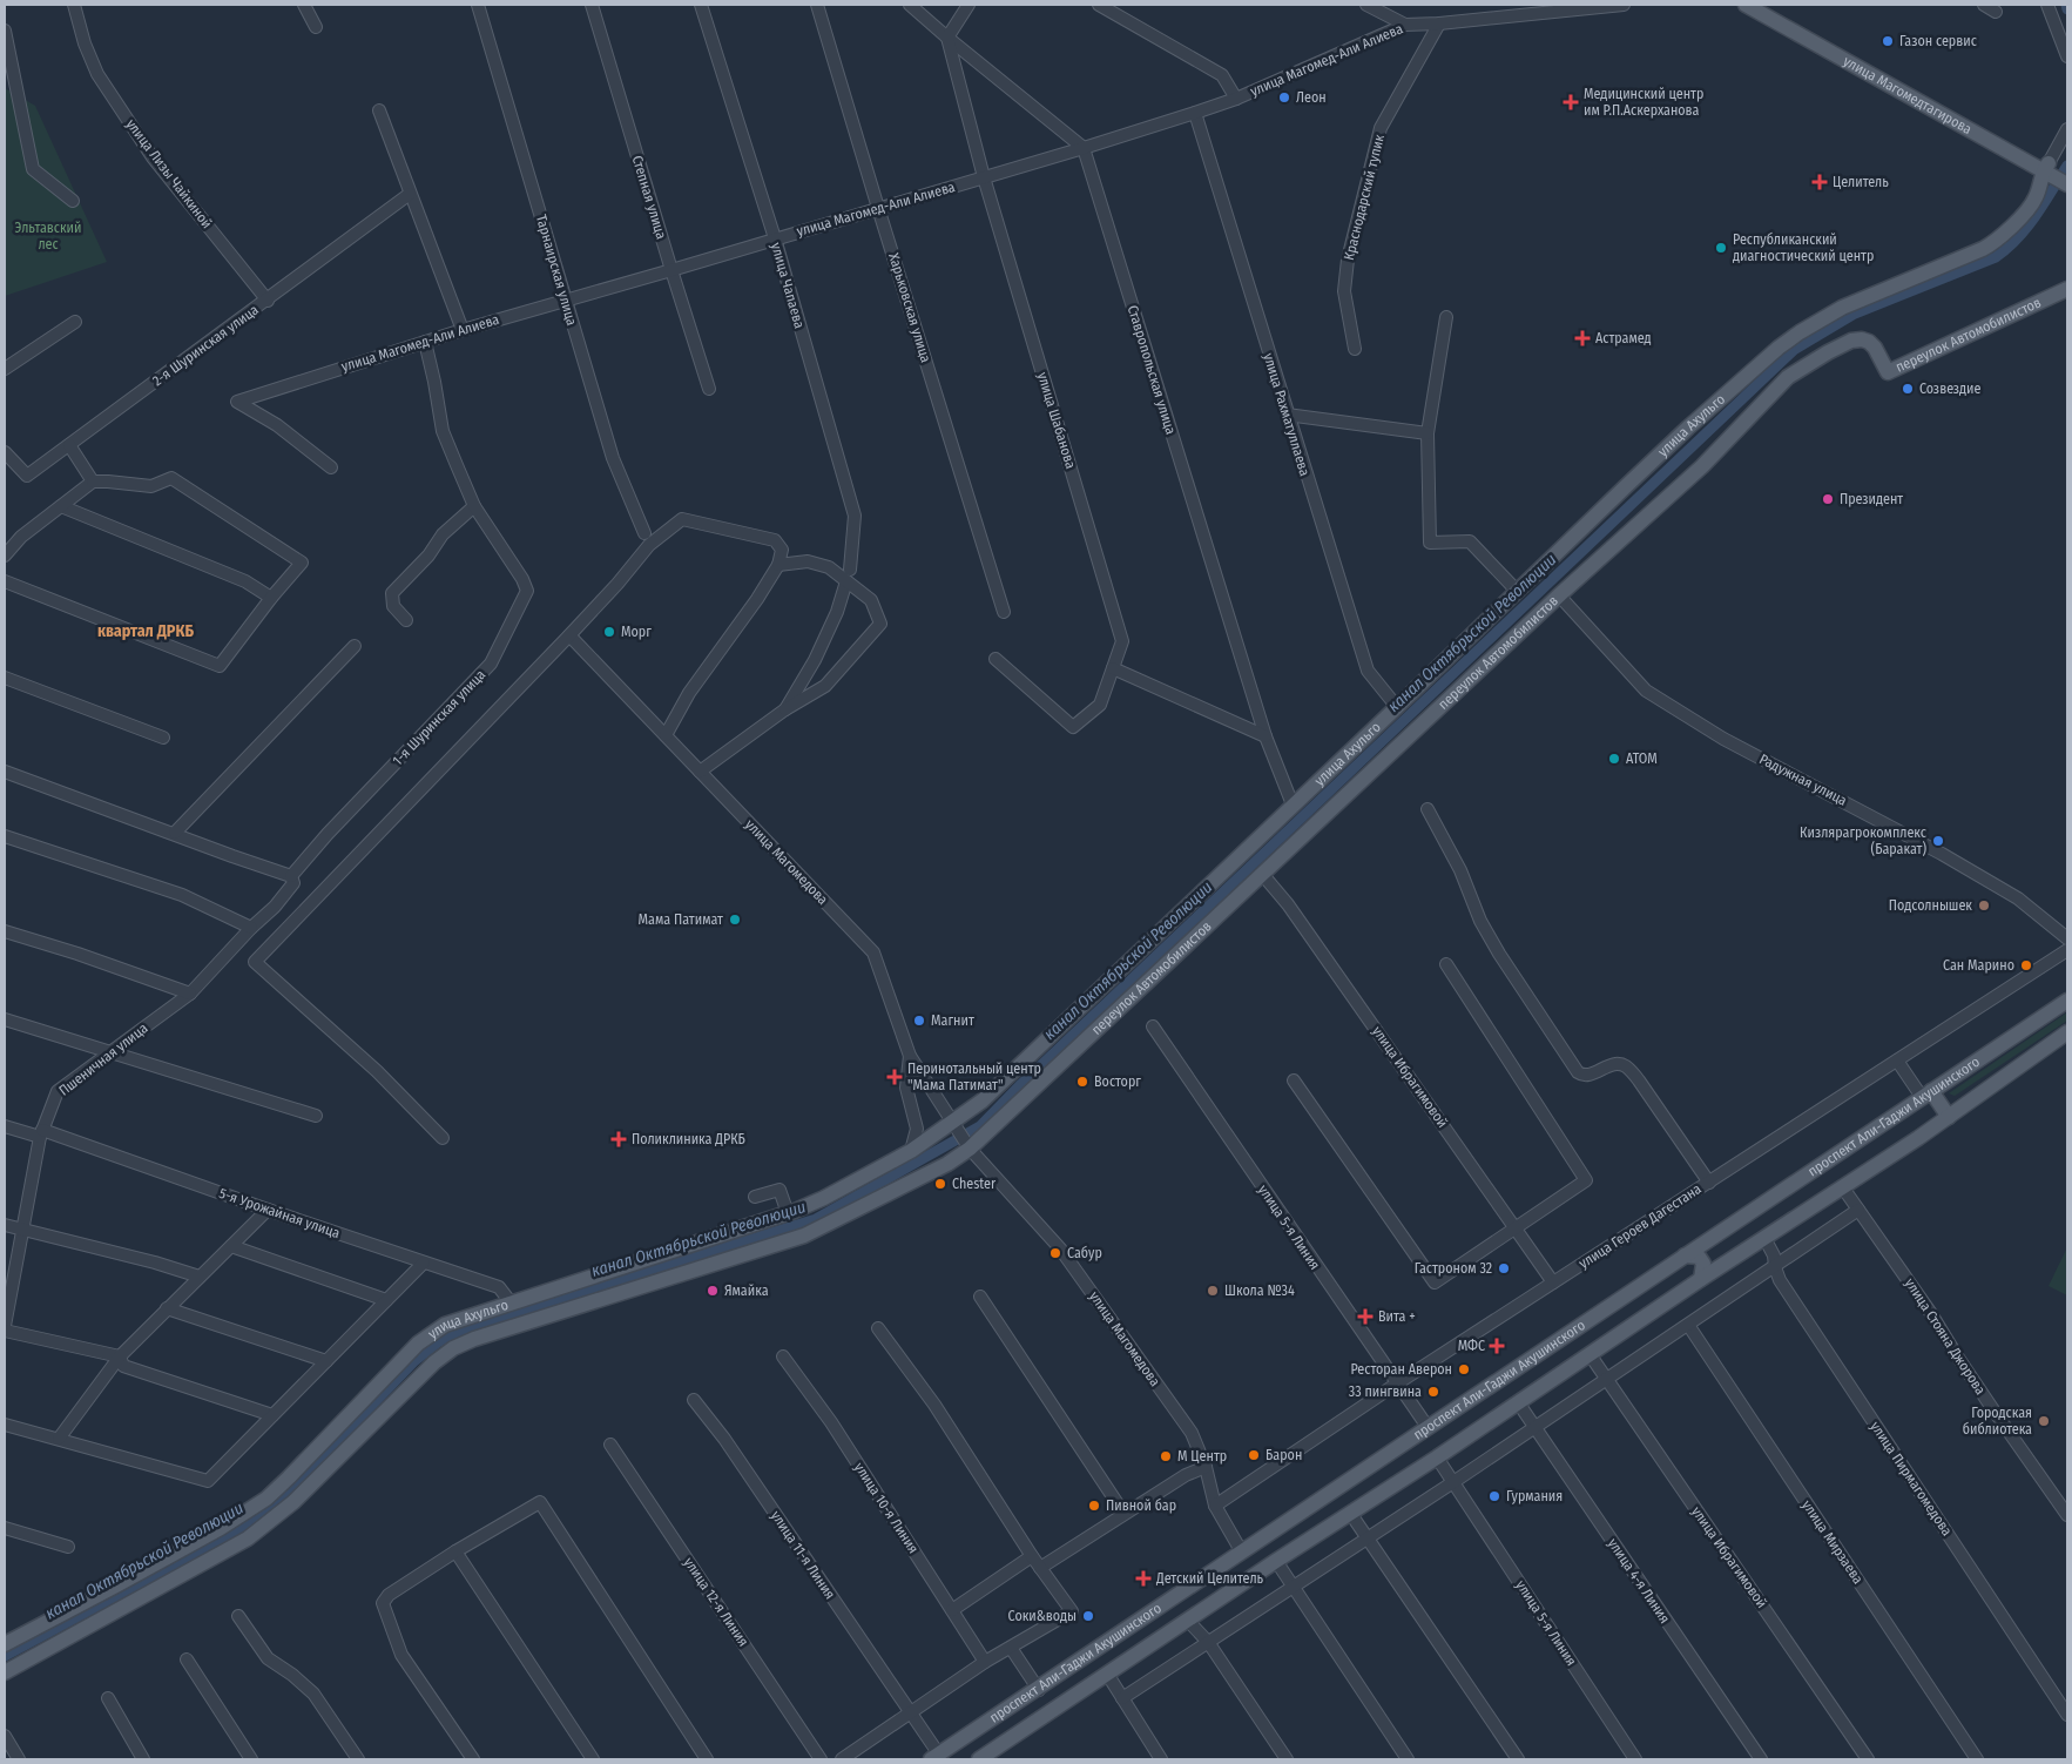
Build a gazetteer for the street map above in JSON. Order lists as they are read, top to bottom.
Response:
{
  "streets": {
    "main road": [
      "улица Магомедтагирова",
      "переулок Автомобилистов",
      "улица Ахульго",
      "проспект Али-Гаджи Акушинского"
    ],
    "street": [
      "улица Магомед-Али Алиева",
      "улица Лизы Чайкиной",
      "Степная улица",
      "Краснодарский тупик",
      "Тарнаирская улица",
      "улица Чапаева",
      "Харьковская улица",
      "2-я Шуринская улица",
      "Ставропольская улица",
      "улица Рахматуллаева",
      "улица Шабанова",
      "1-я Шуринская улица",
      "Радужная улица",
      "улица Магомедова",
      "Пшеничная улица",
      "улица Ибрагимовой",
      "5-я Урожайная улица",
      "улица Героев Дагестана",
      "улица 5-я Линия",
      "улица Стояна Джорова",
      "улица Пирмагомедова",
      "улица 10-я Линия",
      "улица Мирзаева",
      "улица 11-я Линия",
      "улица 4-я Линия",
      "улица 12-я Линия"
    ]
  },
  "crossings": [
    ["улица Магомед-Али Алиева", "Степная улица"],
    ["улица Магомед-Али Алиева", "Краснодарский тупик"],
    ["улица Магомед-Али Алиева", "Тарнаирская улица"],
    ["улица Магомед-Али Алиева", "улица Чапаева"],
    ["улица Магомед-Али Алиева", "Харьковская улица"],
    ["улица Магомед-Али Алиева", "Ставропольская улица"],
    ["улица Магомед-Али Алиева", "улица Рахматуллаева"],
    ["улица Магомед-Али Алиева", "улица Шабанова"],
    ["улица Магомед-Али Алиева", "1-я Шуринская улица"],
    ["улица Магомедтагирова", "улица Ахульго"],
    ["улица Лизы Чайкиной", "2-я Шуринская улица"],
    ["переулок Автомобилистов", "Радужная улица"],
    ["переулок Автомобилистов", "улица Магомедова"],
    ["переулок Автомобилистов", "улица Ибрагимовой"],
    ["Ставропольская улица", "улица Ахульго"],
    ["улица Рахматуллаева", "улица Ахульго"],
    ["улица Ахульго", "улица Магомедова"],
    ["улица Ахульго", "5-я Урожайная улица"],
    ["1-я Шуринская улица", "Пшеничная улица"],
    ["улица Магомедова", "проспект Али-Гаджи Акушинского"],
    ["улица Магомедова", "улица Героев Дагестана"],
    ["Пшеничная улица", "5-я Урожайная улица"],
    ["улица Ибрагимовой", "проспект Али-Гаджи Акушинского"],
    ["улица Ибрагимовой", "улица Героев Дагестана"],
    ["проспект Али-Гаджи Акушинского", "улица 5-я Линия"],
    ["проспект Али-Гаджи Акушинского", "улица Стояна Джорова"],
    ["проспект Али-Гаджи Акушинского", "улица Пирмагомедова"],
    ["проспект Али-Гаджи Акушинского", "улица 11-я Линия"],
    ["проспект Али-Гаджи Акушинского", "улица 4-я Линия"],
    ["улица Героев Дагестана", "улица 5-я Линия"]
  ],
  "districts": ["квартал ДРКБ"],
  "water": ["канал Октябрьской Революции"],
  "parks": ["Эльтавский лес"],
  "places": {
    "other": [
      "Газон сервис",
      "Леон",
      "Республиканский диагностический центр",
      "Созвездие",
      "Президент",
      "Морг",
      "АТОМ",
      "Кизлярагрокомплекс (Баракат)",
      "Подсолнышек",
      "Мама Патимат",
      "Сан Марино",
      "Магнит",
      "Восторг",
      "Chester",
      "Сабур",
      "Гастроном 32",
      "Ямайка",
      "Школа №34",
      "Ресторан Аверон",
      "33 пингвина",
      "Городская библиотека",
      "Барон",
      "М Центр",
      "Гурмания",
      "Пивной бар",
      "Соки&воды"
    ],
    "health": [
      "Медицинский центр им Р.П.Аскерханова",
      "Целитель",
      "Астрамед",
      "Перинотальный центр \"Мама Патимат\"",
      "Поликлиника ДРКБ",
      "Вита +",
      "МФС",
      "Детский Целитель"
    ]
  }
}
